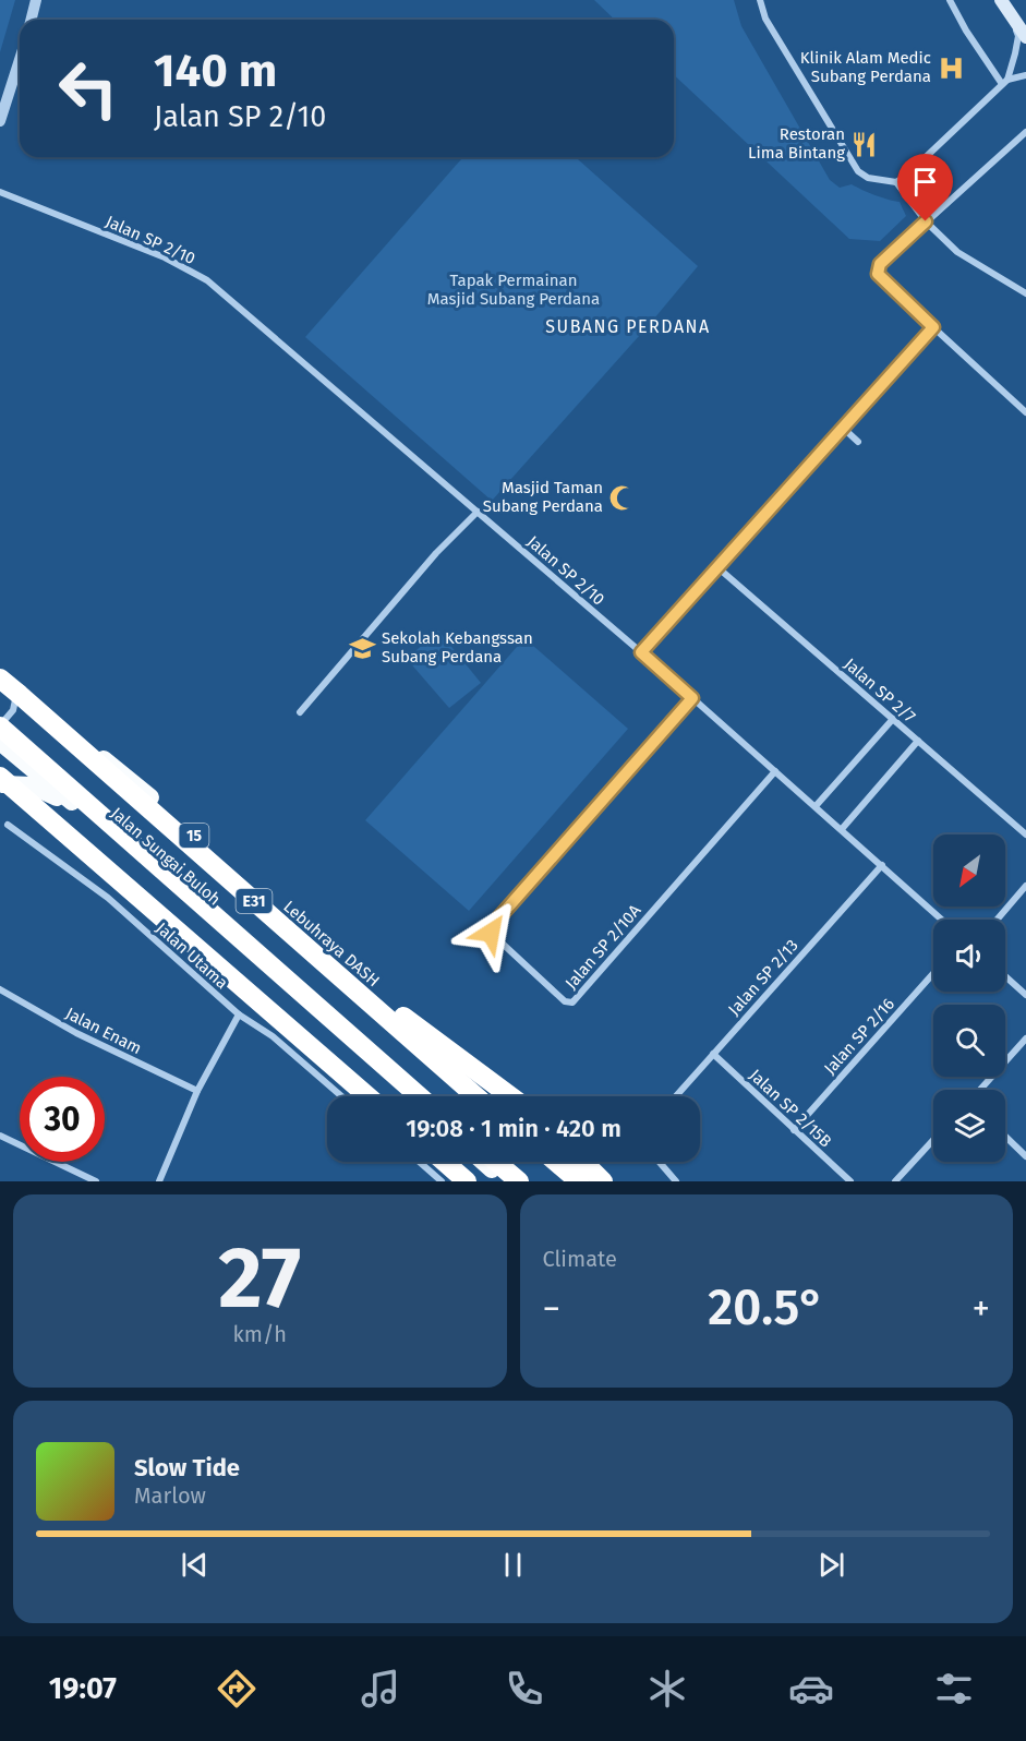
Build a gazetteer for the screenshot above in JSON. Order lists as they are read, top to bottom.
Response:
{
  "streets": {
    "highway": [
      "15",
      "Jalan Sungai Buloh",
      "E31",
      "Lebuhraya DASH"
    ],
    "street": [
      "Jalan SP 2/10",
      "Jalan SP 2/7",
      "Jalan SP 2/10A",
      "Jalan Utama",
      "Jalan SP 2/13",
      "Jalan Enam",
      "Jalan SP 2/16",
      "Jalan SP 2/15B"
    ]
  },
  "crossings": [
    ["Jalan SP 2/10", "Jalan SP 2/10A"],
    ["Jalan SP 2/10", "Jalan SP 2/13"],
    ["Jalan Sungai Buloh", "Lebuhraya DASH"],
    ["Jalan SP 2/13", "Jalan SP 2/15B"],
    ["Jalan SP 2/16", "Jalan SP 2/15B"]
  ],
  "districts": ["SUBANG PERDANA"],
  "parks": ["Tapak Permainan Masjid Subang Perdana"],
  "places": {
    "hospital": ["Klinik Alam Medic Subang Perdana"],
    "restaurant": ["Restoran Lima Bintang"],
    "mosque": ["Masjid Taman Subang Perdana"],
    "school or university": ["Sekolah Kebangssan Subang Perdana"]
  },
  "north": "bottom left",
  "page": {
    "turn": ["140 m", "Jalan SP 2/10"],
    "limit": "30",
    "trip": "19:08 · 1 min · 420 m",
    "tile": [
      ["27", "km/h"],
      "Climate"
    ],
    "heat": ["−", "20.5°", "+"],
    "song": ["Slow Tide", "Marlow"],
    "tabs": "19:07"
  }
}
